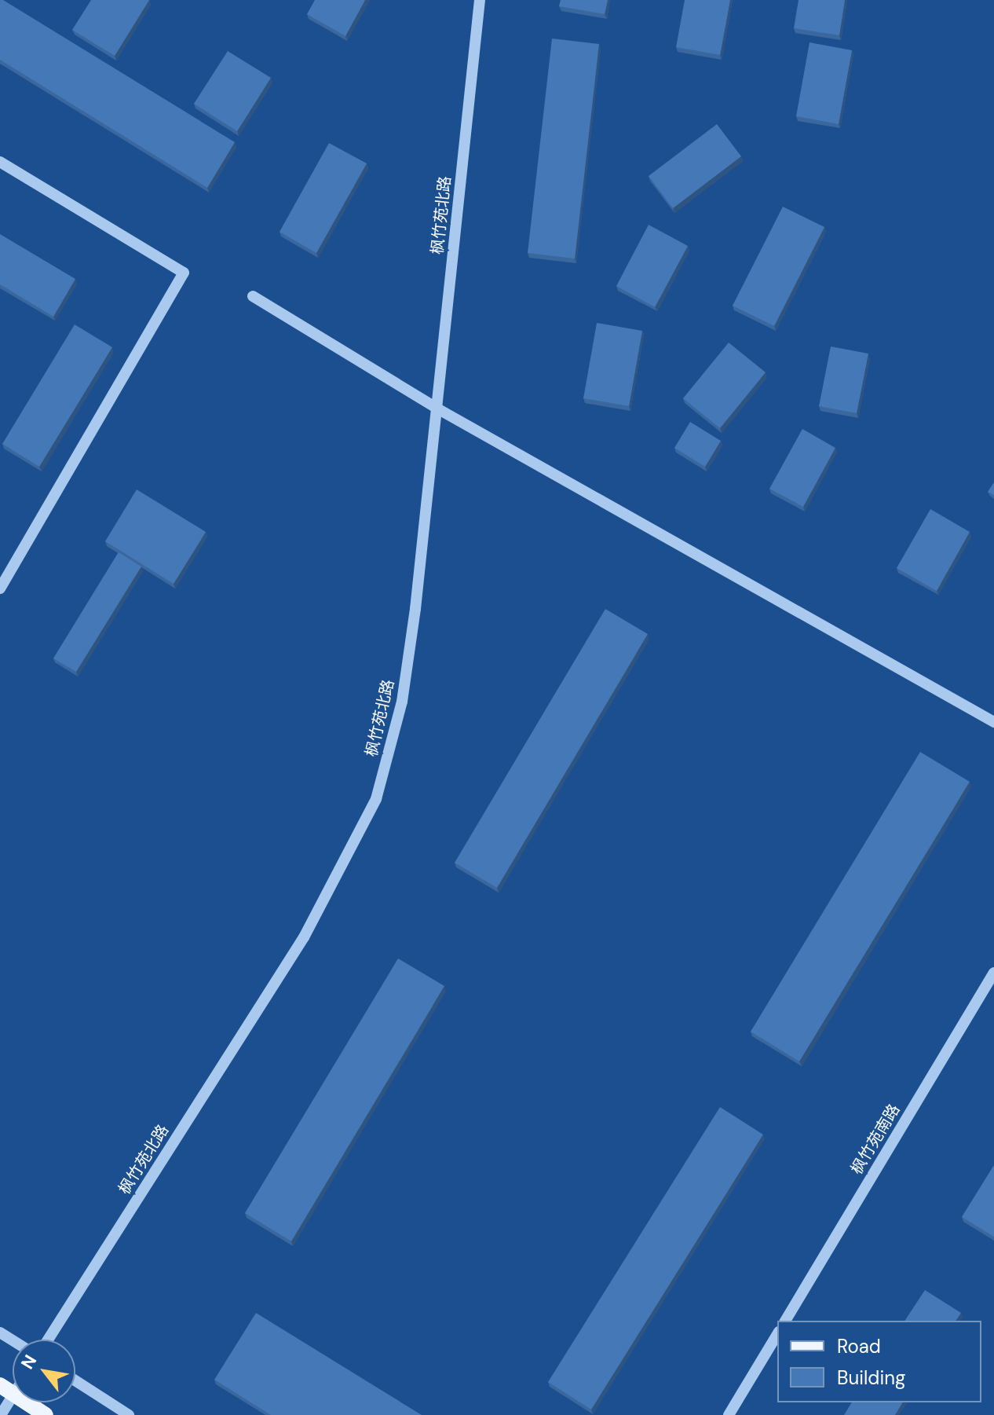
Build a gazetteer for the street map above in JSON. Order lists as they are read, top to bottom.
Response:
{
  "streets": {
    "street": ["枫竹苑北路", "枫竹苑南路"]
  },
  "legend": ["Road", "Building"],
  "north": "top left"
}
